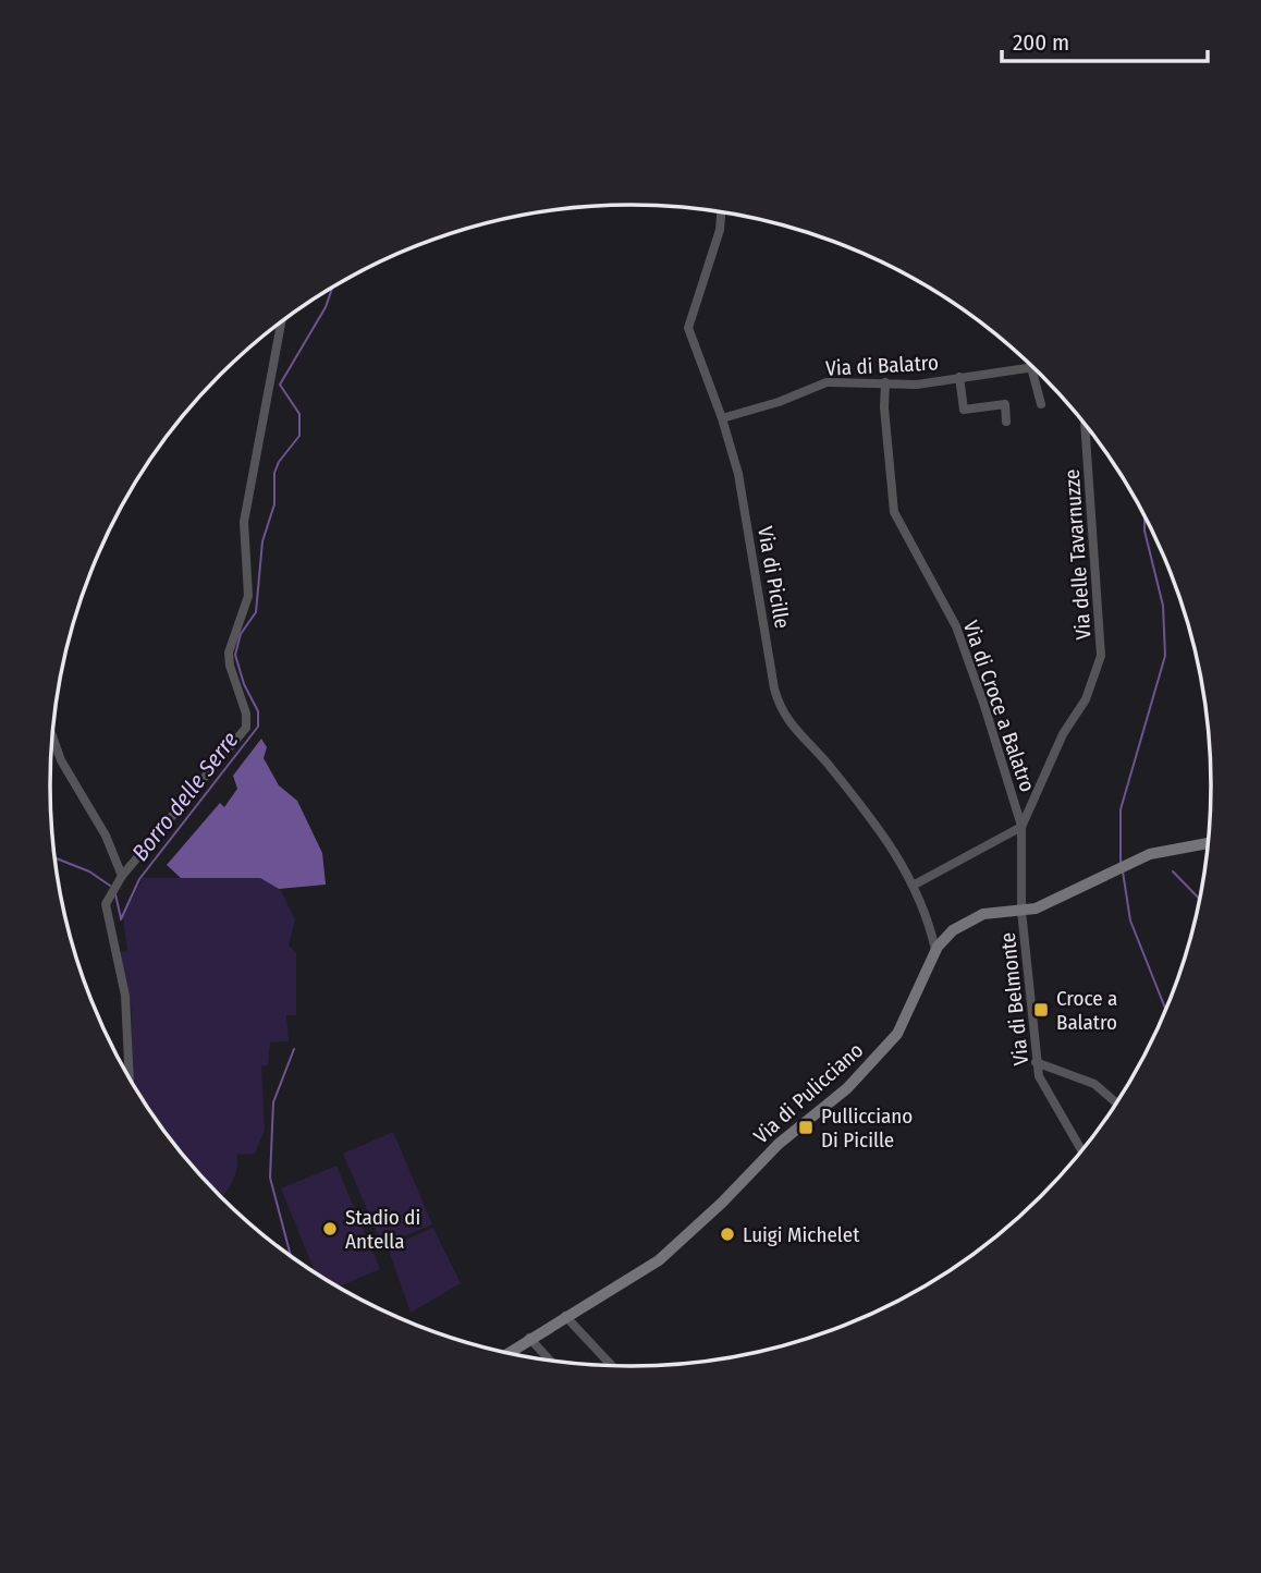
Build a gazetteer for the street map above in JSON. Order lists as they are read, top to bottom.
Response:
{
  "streets": {
    "street": [
      "Via di Balatro",
      "Via delle Tavarnuzze",
      "Via di Picille",
      "Via di Croce a Balatro",
      "Via di Belmonte",
      "Via di Pulicciano"
    ]
  },
  "crossings": [
    ["Via di Balatro", "Via di Picille"],
    ["Via di Balatro", "Via di Croce a Balatro"],
    ["Via delle Tavarnuzze", "Via di Croce a Balatro"],
    ["Via delle Tavarnuzze", "Via di Belmonte"],
    ["Via delle Tavarnuzze", "Via di Pulicciano"],
    ["Via di Picille", "Via di Pulicciano"],
    ["Via di Belmonte", "Via di Pulicciano"]
  ],
  "water": ["Borro delle Serre"],
  "places": {
    "transit": ["Croce a Balatro", "Pullicciano Di Picille"],
    "other": ["Stadio di Antella", "Luigi Michelet"]
  },
  "scale_bar": "200 m"
}
